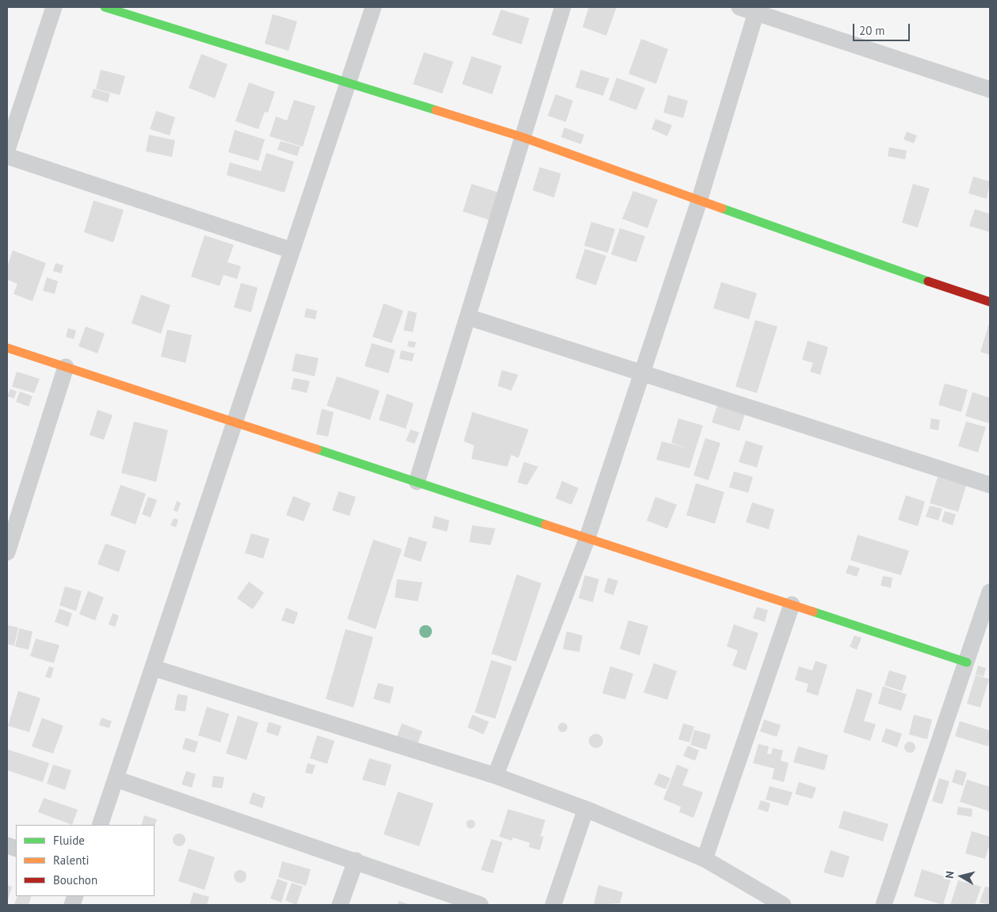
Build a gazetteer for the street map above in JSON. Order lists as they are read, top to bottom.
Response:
{
  "legend": ["Fluide", "Ralenti", "Bouchon"],
  "scale_bar": "20 m",
  "north": "left"
}
